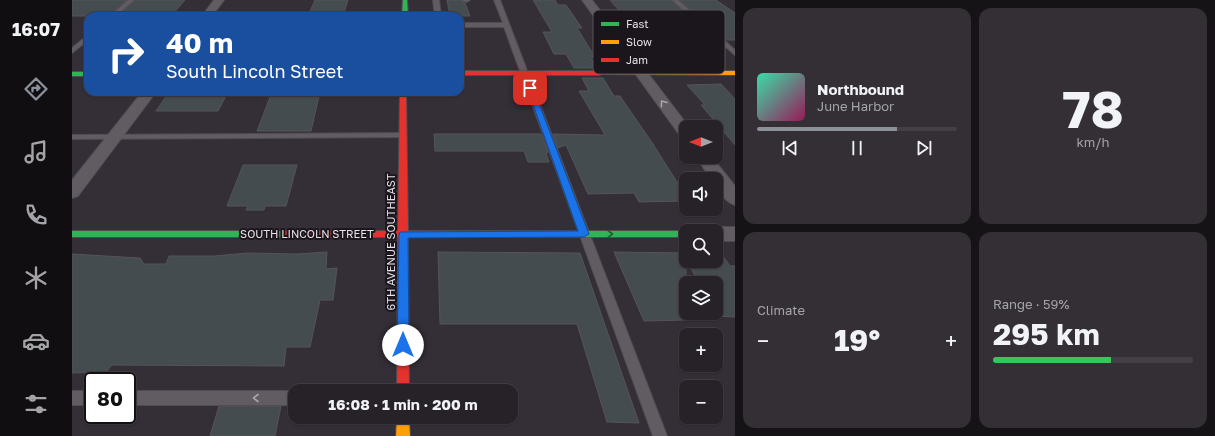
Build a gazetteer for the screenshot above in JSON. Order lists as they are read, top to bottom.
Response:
{
  "streets": {
    "main road": ["SOUTH LINCOLN STREET", "6TH AVENUE SOUTHEAST"]
  },
  "crossings": [
    ["SOUTH LINCOLN STREET", "6TH AVENUE SOUTHEAST"]
  ],
  "legend": ["Fast", "Slow", "Jam"],
  "north": "left",
  "page": {
    "tabs": "16:07",
    "tile": [
      ["78", "km/h"],
      "Climate",
      ["Range · 59%", "295 km"]
    ],
    "turn": ["40 m", "South Lincoln Street"],
    "song": ["Northbound", "June Harbor"],
    "map_buttons": ["+", "−"],
    "heat": ["−", "19°", "+"],
    "limit": "80",
    "trip": "16:08 · 1 min · 200 m"
  }
}
